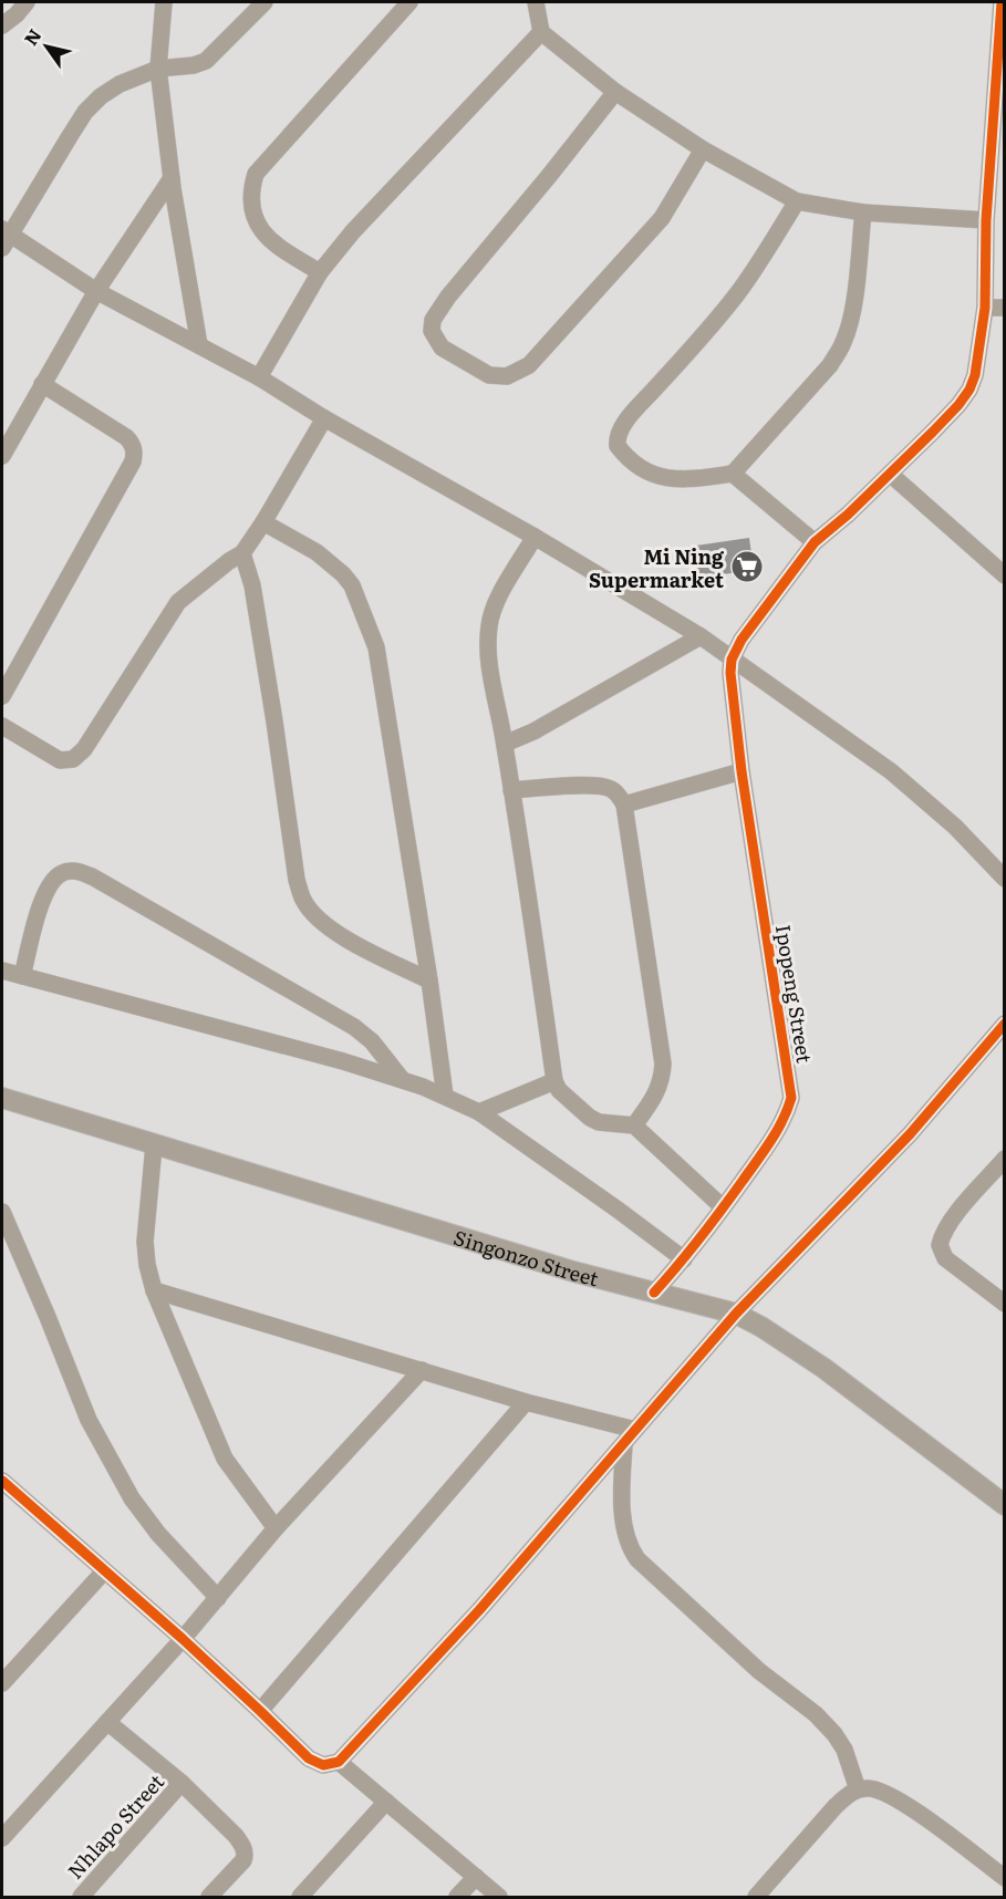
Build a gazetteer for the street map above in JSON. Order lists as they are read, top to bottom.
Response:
{
  "streets": {
    "street": ["Ipopeng Street", "Singonzo Street", "Nhlapo Street"]
  },
  "crossings": [
    ["Ipopeng Street", "Singonzo Street"]
  ],
  "places": {
    "supermarket": ["Mi Ning Supermarket"]
  },
  "north": "top left"
}
